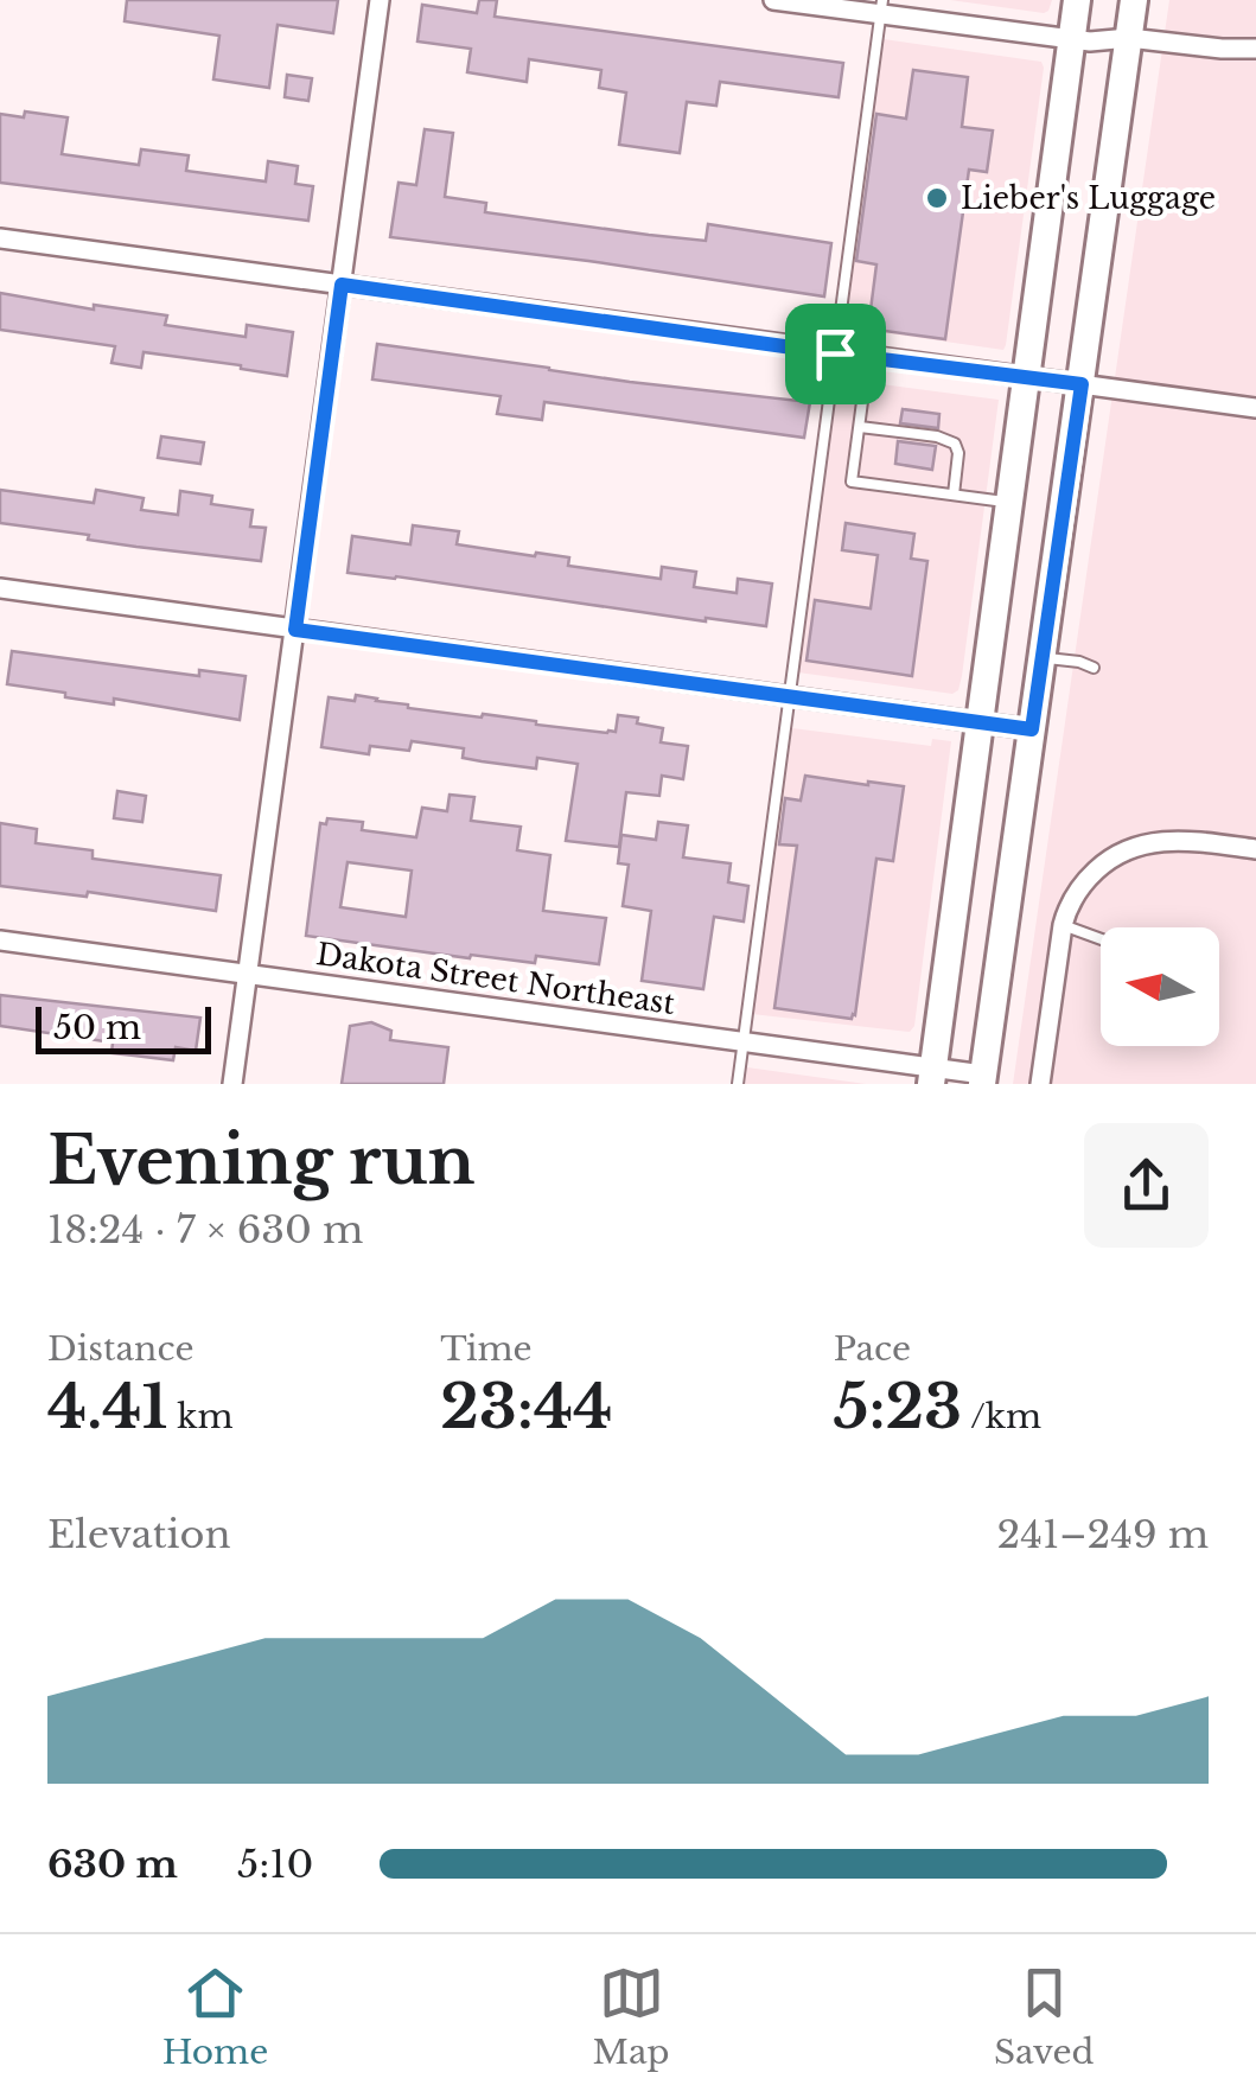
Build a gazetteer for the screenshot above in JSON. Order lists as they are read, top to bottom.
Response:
{
  "streets": {
    "street": ["Dakota Street Northeast"]
  },
  "places": ["Lieber's Luggage"],
  "scale_bar": "50 m",
  "north": "left",
  "page": {
    "scale": "50 m",
    "heading": ["Evening run", "18:24 · 7 × 630 m"],
    "stats": [
      ["Distance", "4.41 km"],
      ["Time", "23:44"],
      ["Pace", "5:23 /km"]
    ],
    "chart": ["Elevation", "241–249 m"],
    "list": [
      {
        "name": "630 m",
        "note": "5:10"
      }
    ],
    "tabs": ["Home", "Map", "Saved"]
  }
}
